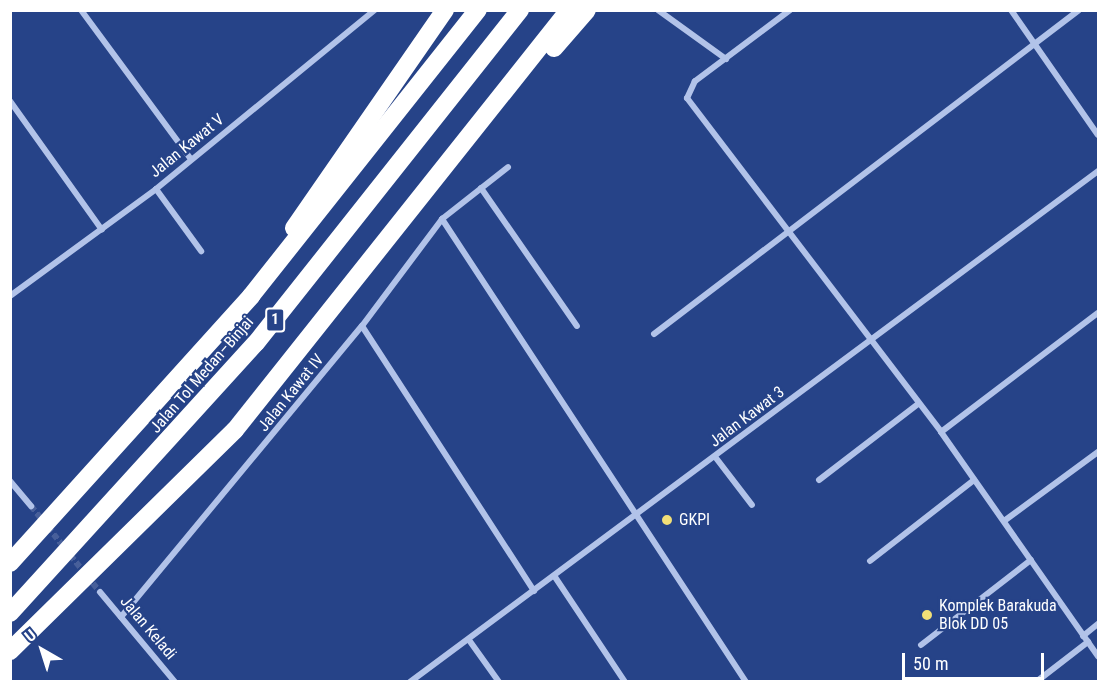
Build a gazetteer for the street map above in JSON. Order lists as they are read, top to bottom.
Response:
{
  "streets": {
    "highway": ["1", "Jalan Tol Medan–Binjai"],
    "street": [
      "Jalan Kawat V",
      "Jalan Kawat IV",
      "Jalan Kawat 3",
      "Jalan Keladi"
    ]
  },
  "crossings": [
    ["Jalan Kawat IV", "Jalan Keladi"]
  ],
  "places": ["GKPI", "Komplek Barakuda Blok DD 05"],
  "scale_bar": "50 m",
  "north": "top left"
}
